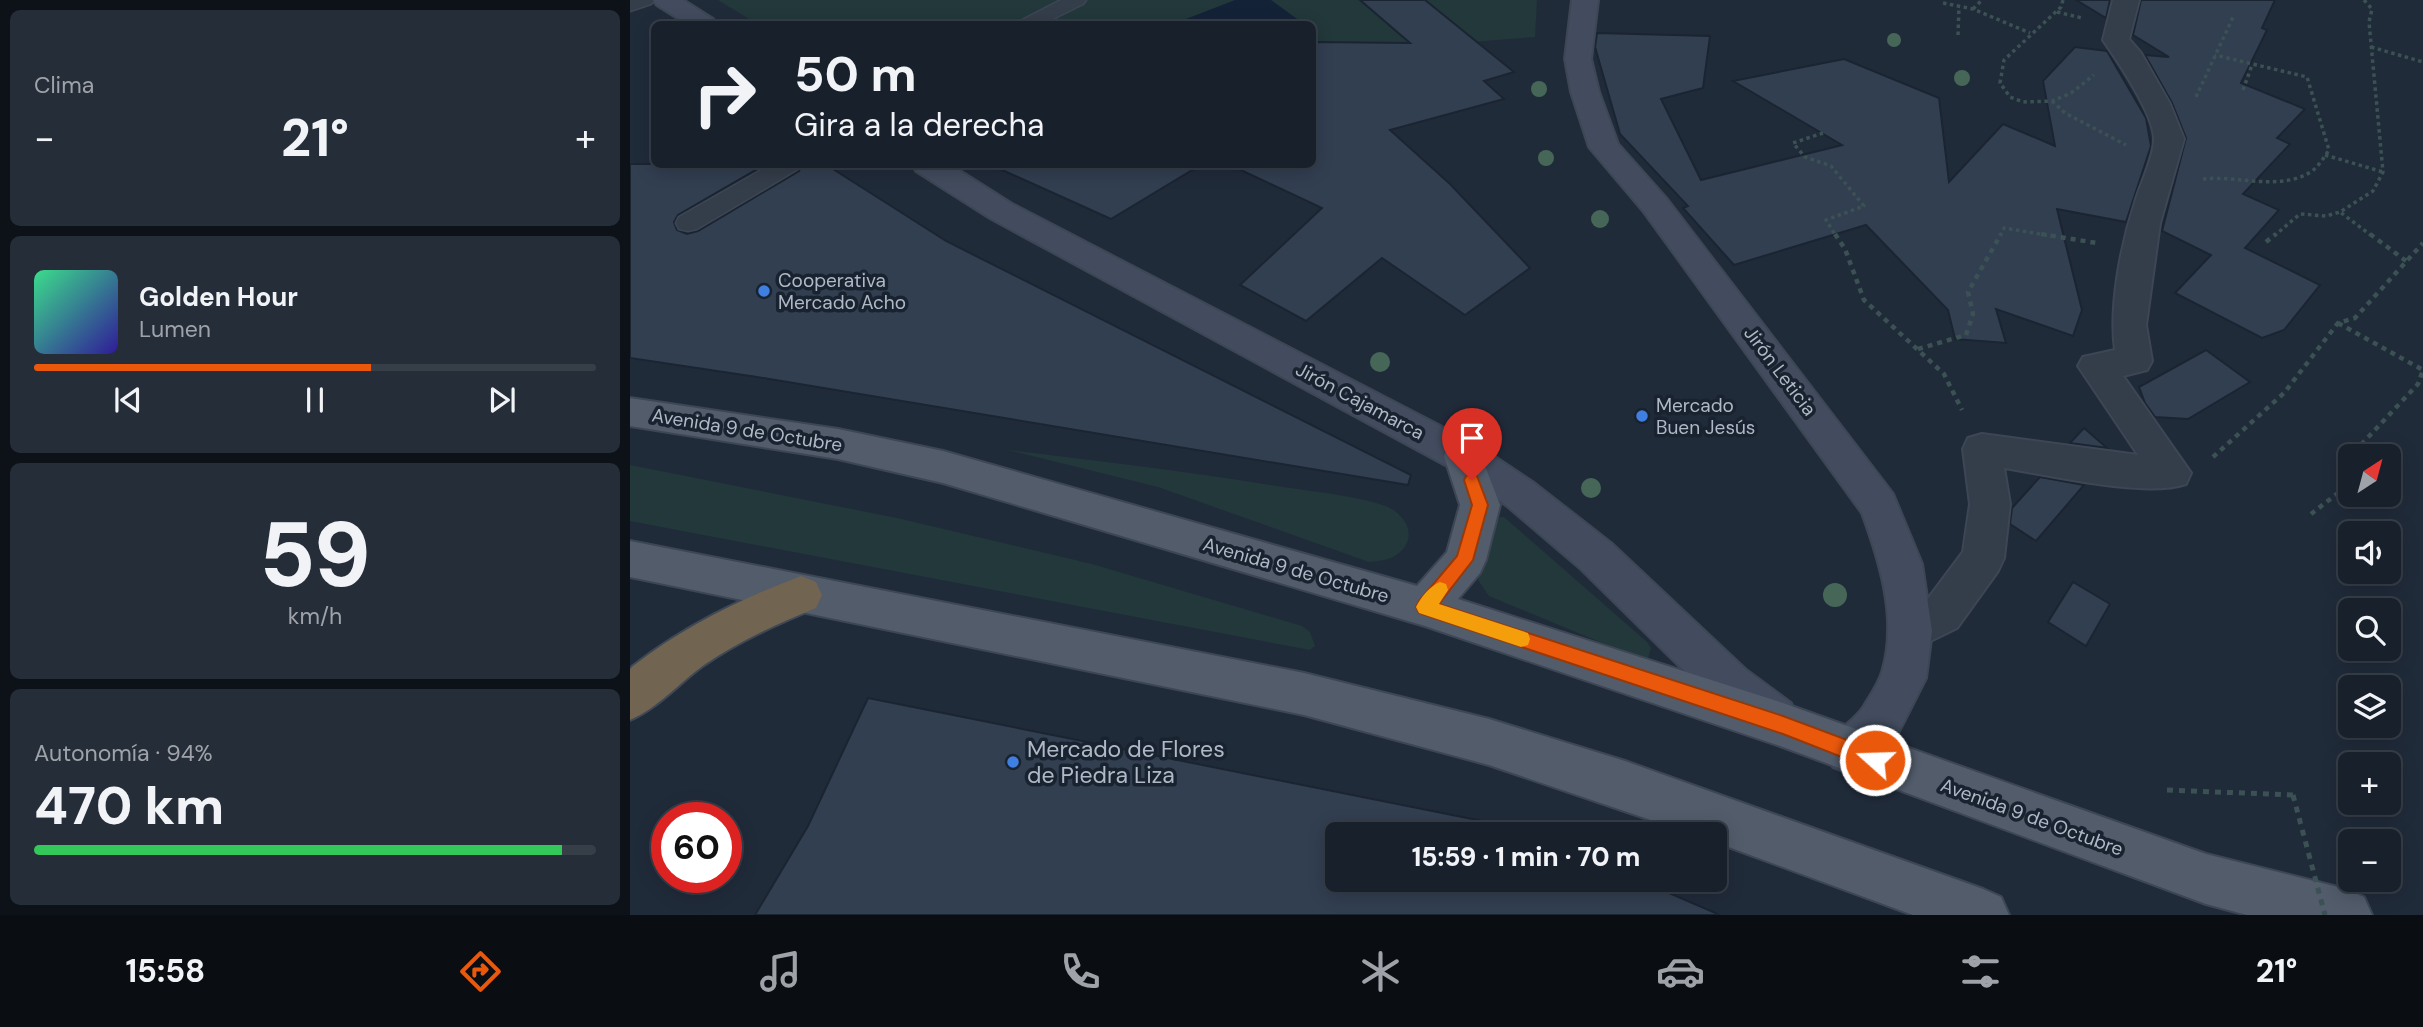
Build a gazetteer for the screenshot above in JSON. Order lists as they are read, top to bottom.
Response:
{
  "streets": {
    "main road": ["Avenida 9 de Octubre"],
    "street": ["Jirón Leticia", "Jirón Cajamarca"]
  },
  "crossings": [
    ["Jirón Leticia", "Avenida 9 de Octubre"],
    ["Jirón Cajamarca", "Avenida 9 de Octubre"]
  ],
  "places": ["Cooperativa Mercado Acho", "Mercado Buen Jesús", "Mercado de Flores de Piedra Liza"],
  "north": "top right",
  "page": {
    "tile": [
      "Clima",
      ["59", "km/h"],
      ["Autonomía · 94%", "470 km"]
    ],
    "turn": ["50 m", "Gira a la derecha"],
    "heat": ["−", "21°", "+"],
    "song": ["Golden Hour", "Lumen"],
    "map_buttons": ["+", "−"],
    "limit": "60",
    "trip": "15:59 · 1 min · 70 m",
    "tabs": ["15:58", "21°"]
  }
}
